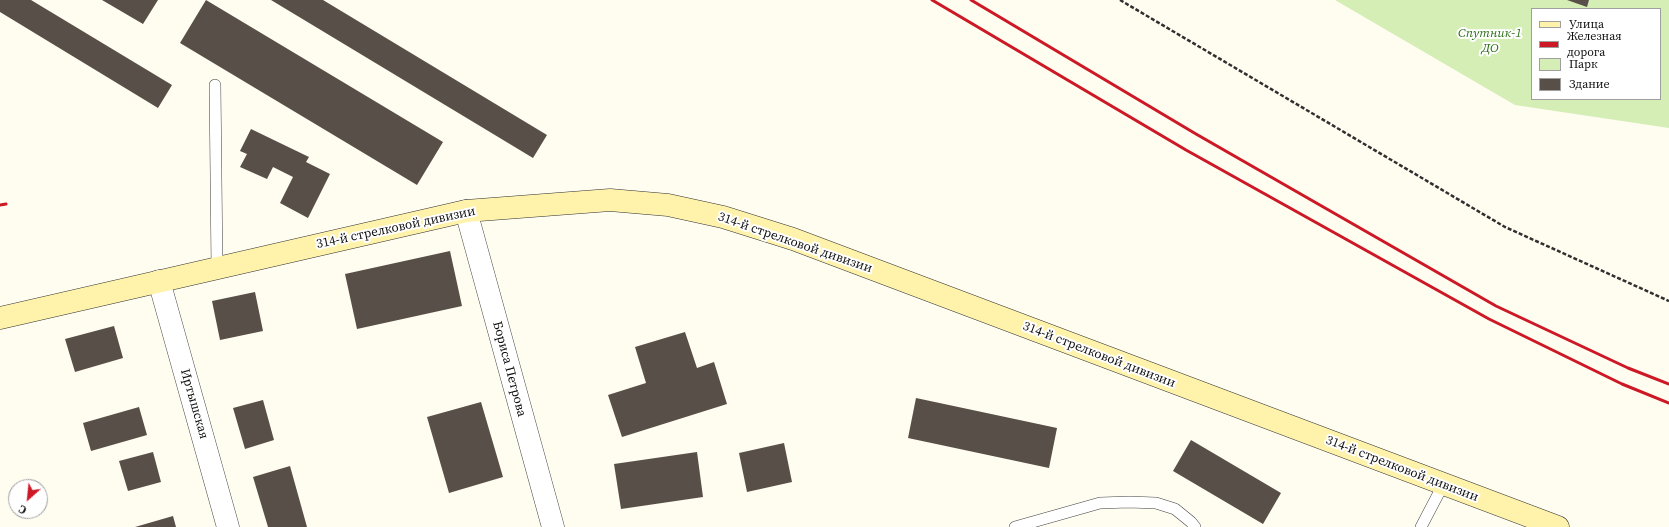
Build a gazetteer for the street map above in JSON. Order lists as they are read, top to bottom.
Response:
{
  "streets": {
    "street": ["314-й стрелковой дивизии", "Бориса Петрова", "Иртышская"]
  },
  "crossings": [
    ["314-й стрелковой дивизии", "Бориса Петрова"],
    ["314-й стрелковой дивизии", "Иртышская"]
  ],
  "parks": ["Спутник-1 ДО"],
  "legend": [
    "Улица",
    "Железная дорога",
    "Парк",
    "Здание"
  ],
  "north": "bottom left"
}
